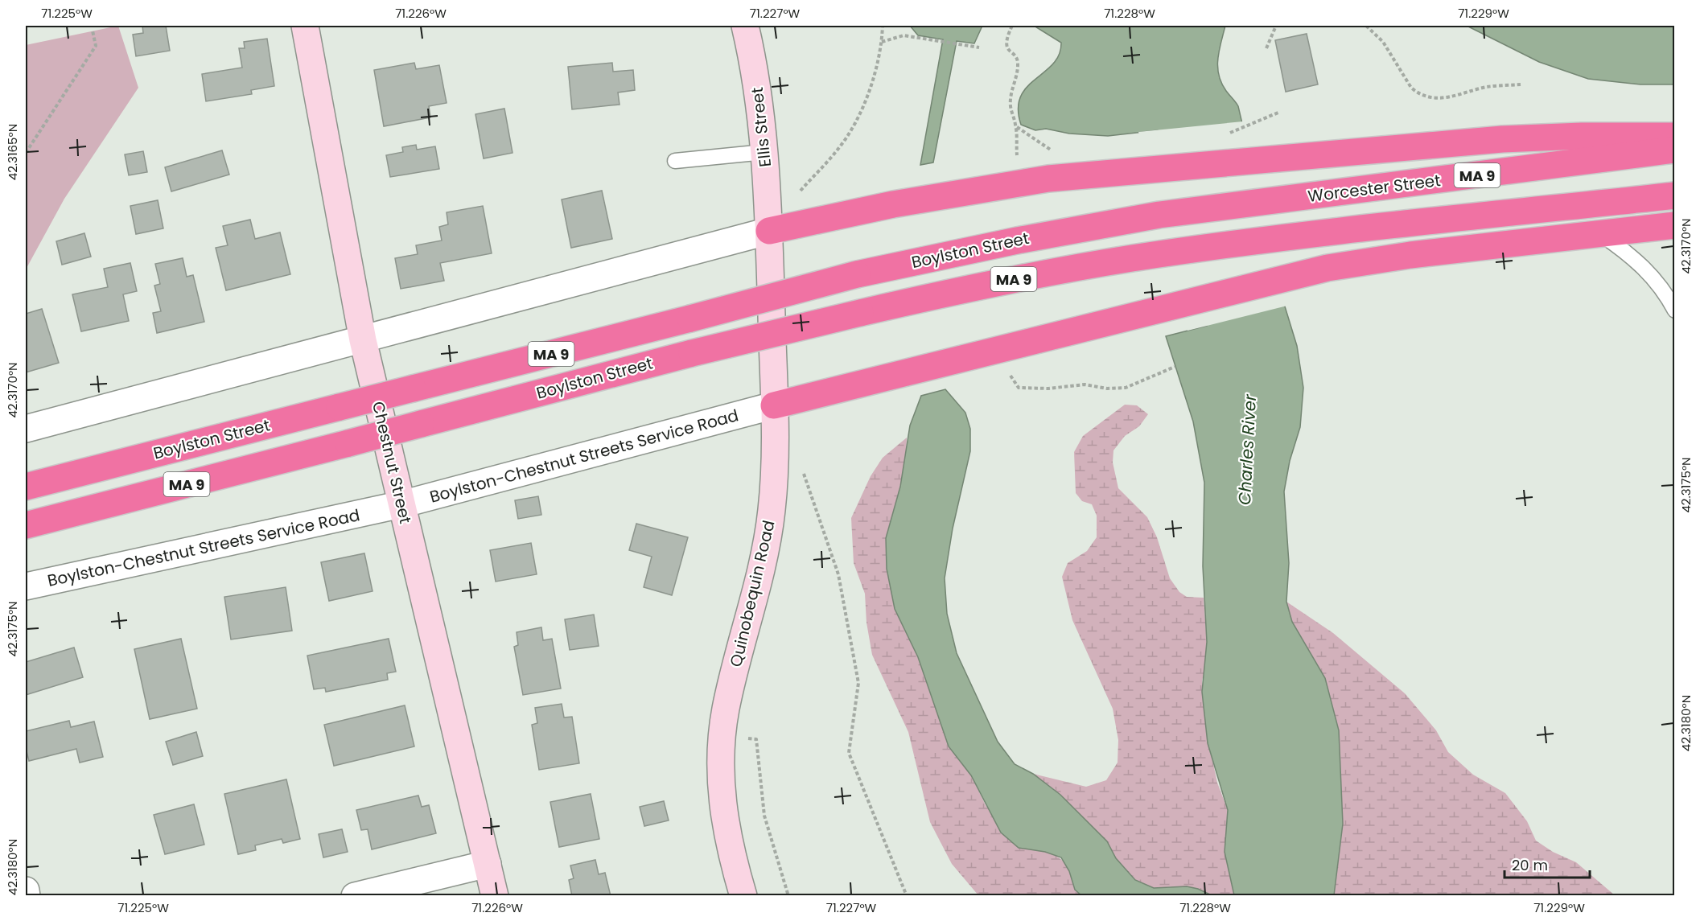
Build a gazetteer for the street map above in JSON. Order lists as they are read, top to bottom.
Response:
{
  "streets": {
    "highway": ["MA 9", "Worcester Street", "Boylston Street"],
    "main road": ["Ellis Street", "Chestnut Street", "Quinobequin Road"],
    "street": ["Boylston-Chestnut Streets Service Road"]
  },
  "crossings": [
    ["Ellis Street", "Quinobequin Road"],
    ["Worcester Street", "Boylston Street"],
    ["Boylston-Chestnut Streets Service Road", "Chestnut Street"],
    ["Boylston-Chestnut Streets Service Road", "Quinobequin Road"]
  ],
  "water": ["Charles River"],
  "scale_bar": "20 m",
  "coordinates": [
    "71.225°W",
    "71.226°W",
    "71.227°W",
    "71.228°W",
    "71.229°W",
    "42.3165°N",
    "42.3170°N",
    "42.3175°N",
    "42.3180°N"
  ]
}
